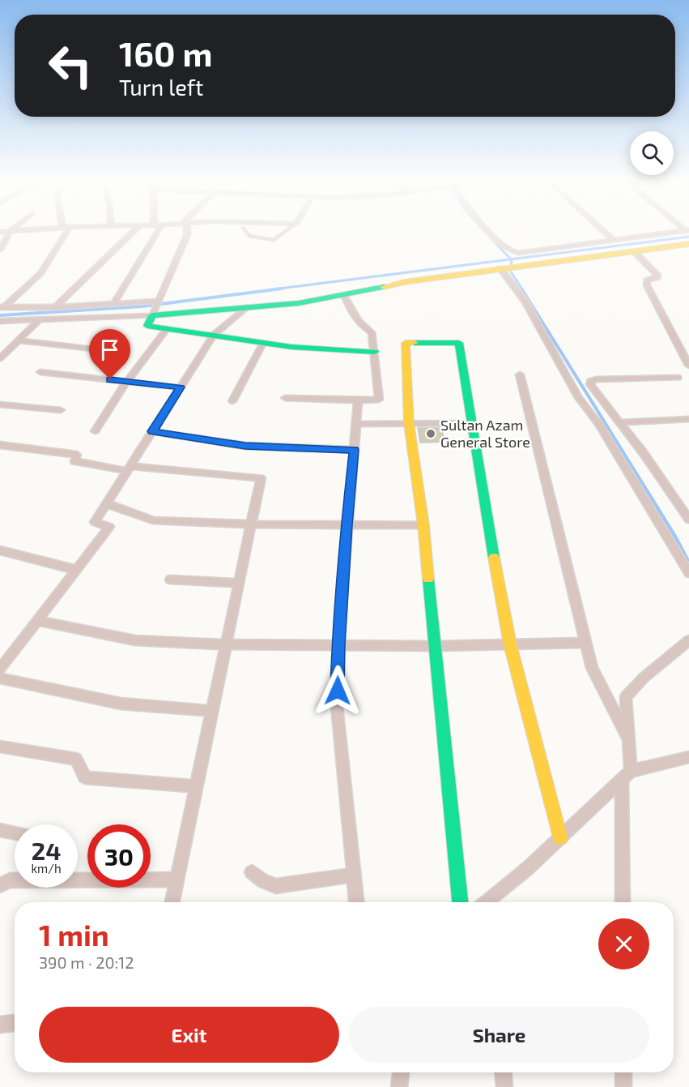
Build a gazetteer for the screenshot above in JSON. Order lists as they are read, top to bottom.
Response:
{
  "places": ["Sultan Azam General Store"],
  "page": {
    "turn": ["160 m", "Turn left"],
    "speed": "24 km/h",
    "limit": "30",
    "heading": ["1 min", "390 m · 20:12"],
    "buttons": ["Exit", "Share"]
  }
}
